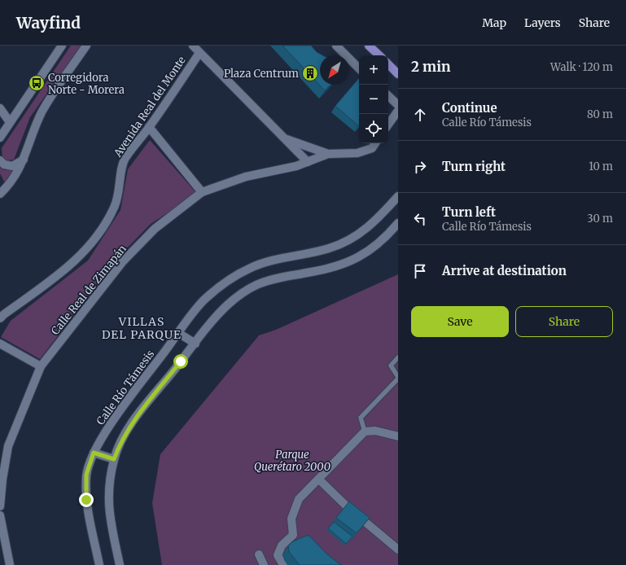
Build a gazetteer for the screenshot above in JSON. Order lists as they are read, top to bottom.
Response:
{
  "streets": {
    "street": ["Avenida Real del Monte", "Calle Real de Zimapán", "Calle Río Támesis"]
  },
  "districts": ["VILLAS DEL PARQUE"],
  "parks": ["Parque Querétaro 2000"],
  "places": {
    "building": ["Plaza Centrum"],
    "bus stop": ["Corregidora Norte - Morera"]
  },
  "north": "bottom left",
  "page": {
    "header": "Wayfind",
    "nav": ["Map", "Layers", "Share"],
    "heading": ["2 min", "Walk · 120 m"],
    "map_buttons": ["+", "−"],
    "list": [
      ["Continue", "Calle Río Támesis", "80 m"],
      ["Turn right", "10 m"],
      ["Turn left", "Calle Río Támesis", "30 m"],
      "Arrive at destination"
    ],
    "buttons": ["Save", "Share"]
  }
}
